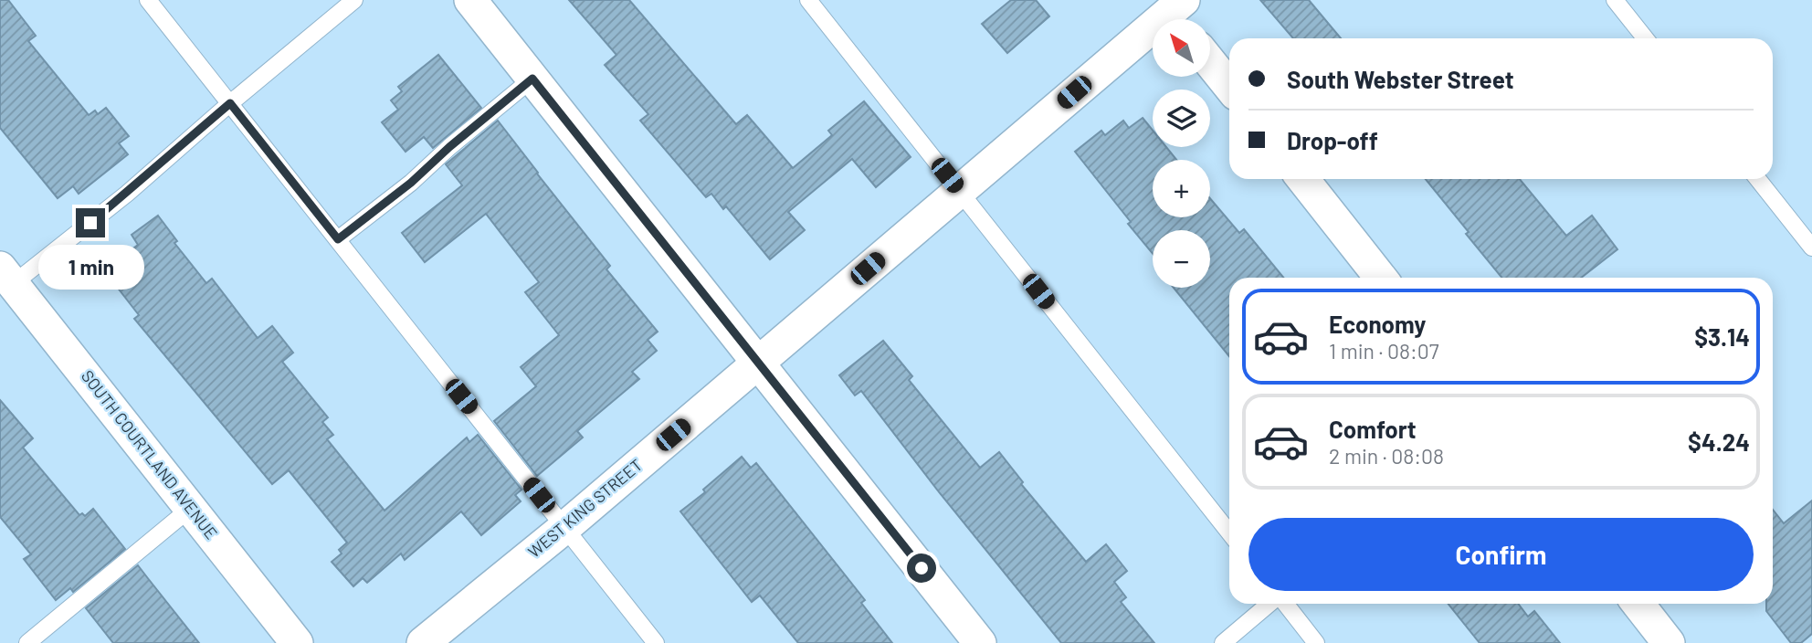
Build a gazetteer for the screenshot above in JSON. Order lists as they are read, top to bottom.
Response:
{
  "streets": {
    "street": ["SOUTH COURTLAND AVENUE", "WEST KING STREET"]
  },
  "north": "top left",
  "page": {
    "map_buttons": ["+", "−"],
    "banner": ["South Webster Street", "Drop-off"],
    "bubble": "1 min",
    "list": [
      {
        "name": "Economy",
        "note": "1 min · 08:07",
        "value": "$3.14"
      },
      {
        "name": "Comfort",
        "note": "2 min · 08:08",
        "value": "$4.24"
      }
    ],
    "buttons": "Confirm"
  }
}
